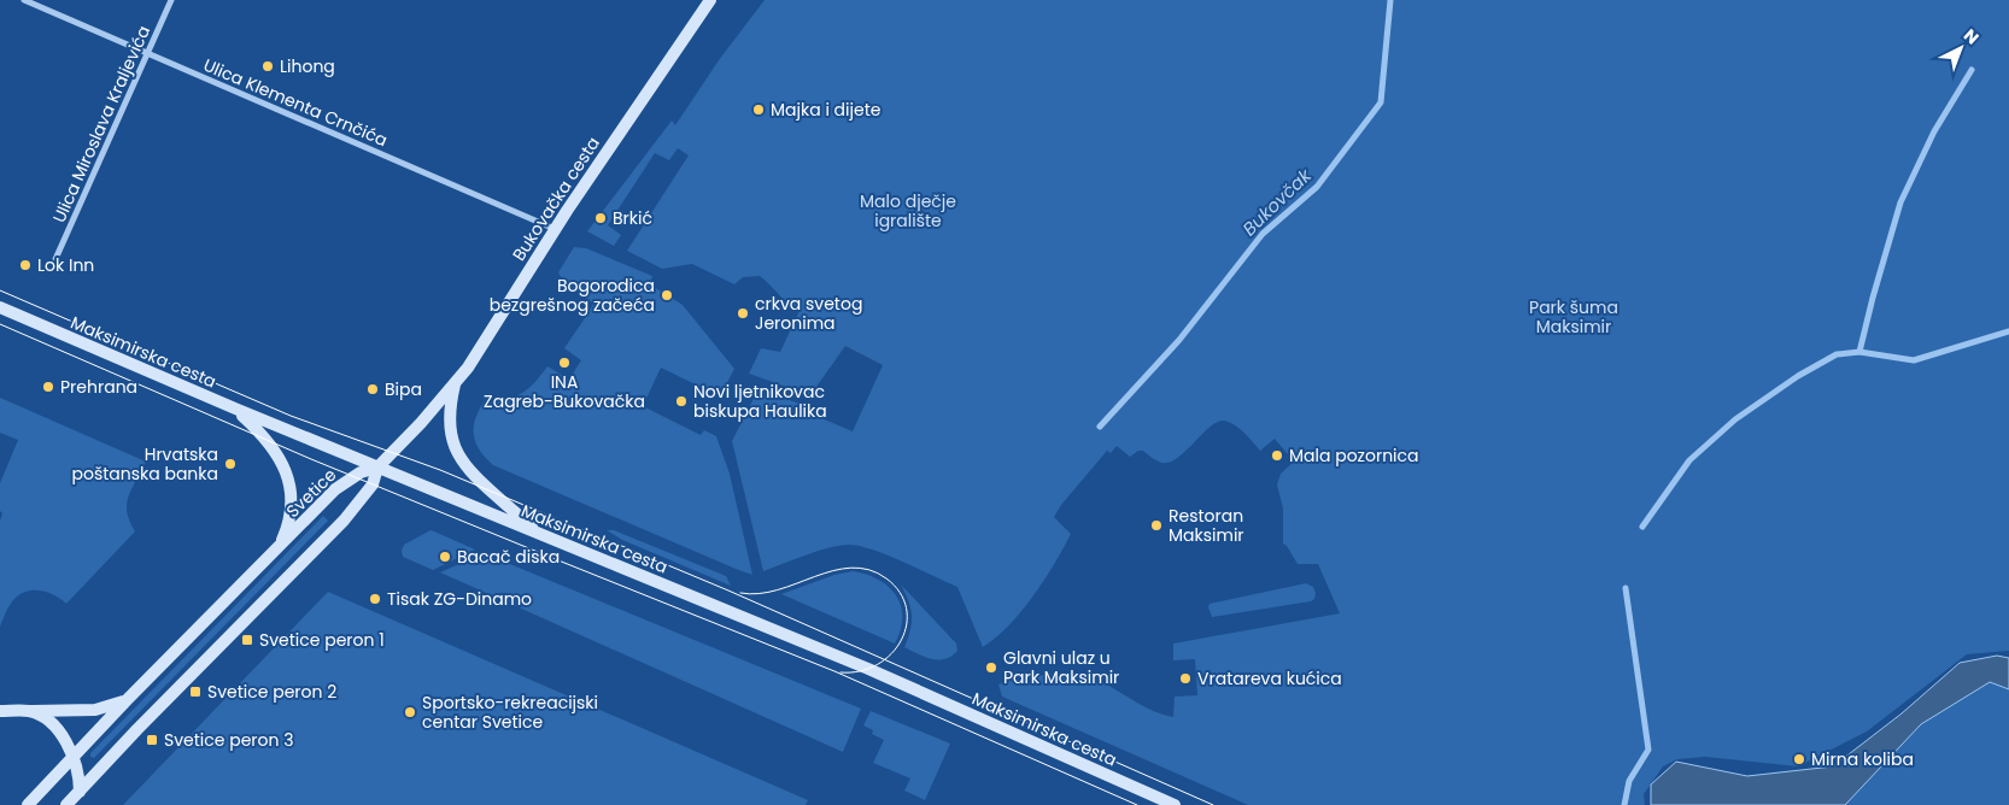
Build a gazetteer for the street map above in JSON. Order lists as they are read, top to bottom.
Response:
{
  "streets": {
    "main road": ["Bukovačka cesta", "Maksimirska cesta", "Svetice"],
    "street": ["Ulica Klementa Crnčića", "Ulica Miroslava Kraljevića"]
  },
  "crossings": [
    ["Ulica Klementa Crnčića", "Ulica Miroslava Kraljevića"],
    ["Ulica Klementa Crnčića", "Bukovačka cesta"],
    ["Bukovačka cesta", "Maksimirska cesta"],
    ["Bukovačka cesta", "Svetice"],
    ["Maksimirska cesta", "Svetice"]
  ],
  "water": ["Bukovčak"],
  "parks": ["Malo dječje igralište", "Park šuma Maksimir"],
  "places": {
    "other": [
      "Lihong",
      "Majka i dijete",
      "Brkić",
      "Lok Inn",
      "Bogorodica bezgrešnog začeća",
      "crkva svetog Jeronima",
      "INA Zagreb-Bukovačka",
      "Prehrana",
      "Bipa",
      "Novi ljetnikovac biskupa Haulika",
      "Mala pozornica",
      "Hrvatska poštanska banka",
      "Restoran Maksimir",
      "Bacač diska",
      "Tisak ZG-Dinamo",
      "Glavni ulaz u Park Maksimir",
      "Vratareva kućica",
      "Sportsko-rekreacijski centar Svetice",
      "Mirna koliba"
    ],
    "transit": ["Svetice peron 1", "Svetice peron 2", "Svetice peron 3"]
  },
  "north": "top right"
}
